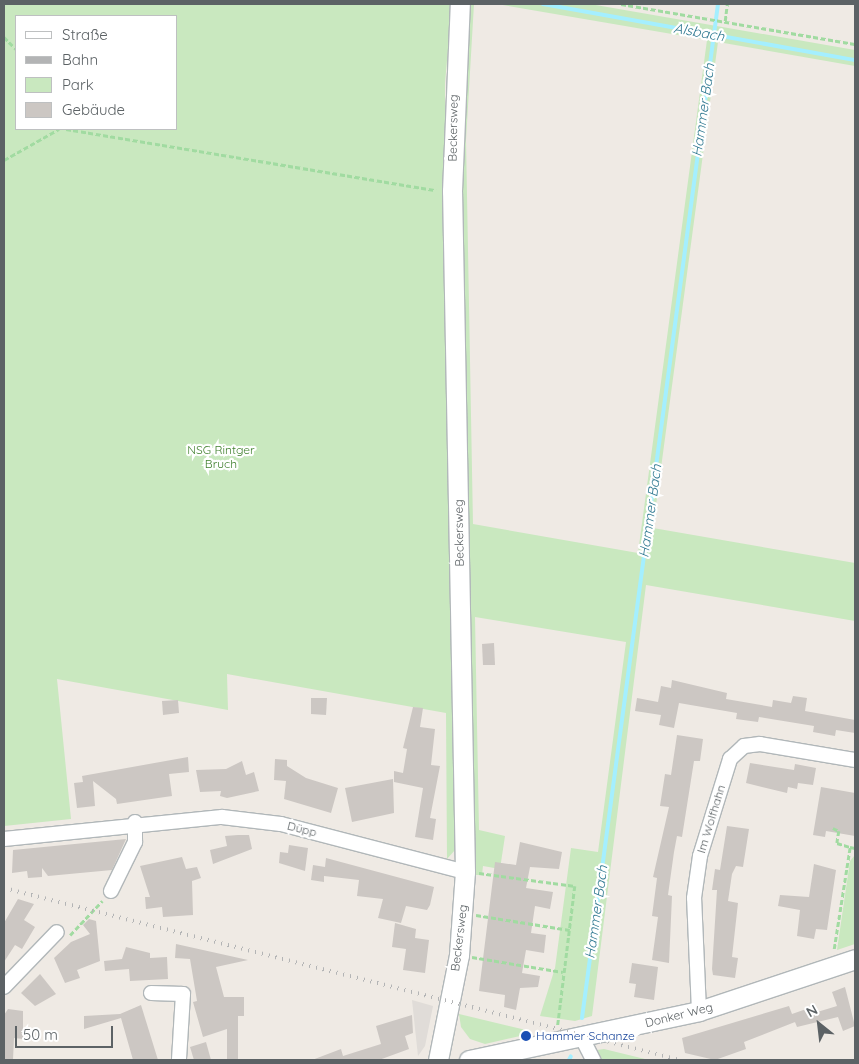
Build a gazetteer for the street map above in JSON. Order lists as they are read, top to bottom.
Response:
{
  "streets": {
    "street": [
      "Beckersweg",
      "Im Wolfhahn",
      "Düpp",
      "Donker Weg"
    ]
  },
  "crossings": [
    ["Beckersweg", "Düpp"],
    ["Im Wolfhahn", "Donker Weg"]
  ],
  "water": ["Alsbach", "Hammer Bach"],
  "parks": ["NSG Rintger Bruch"],
  "places": ["Hammer Schanze"],
  "legend": [
    "Straße",
    "Bahn",
    "Park",
    "Gebäude"
  ],
  "scale_bar": "50 m",
  "north": "top left"
}
